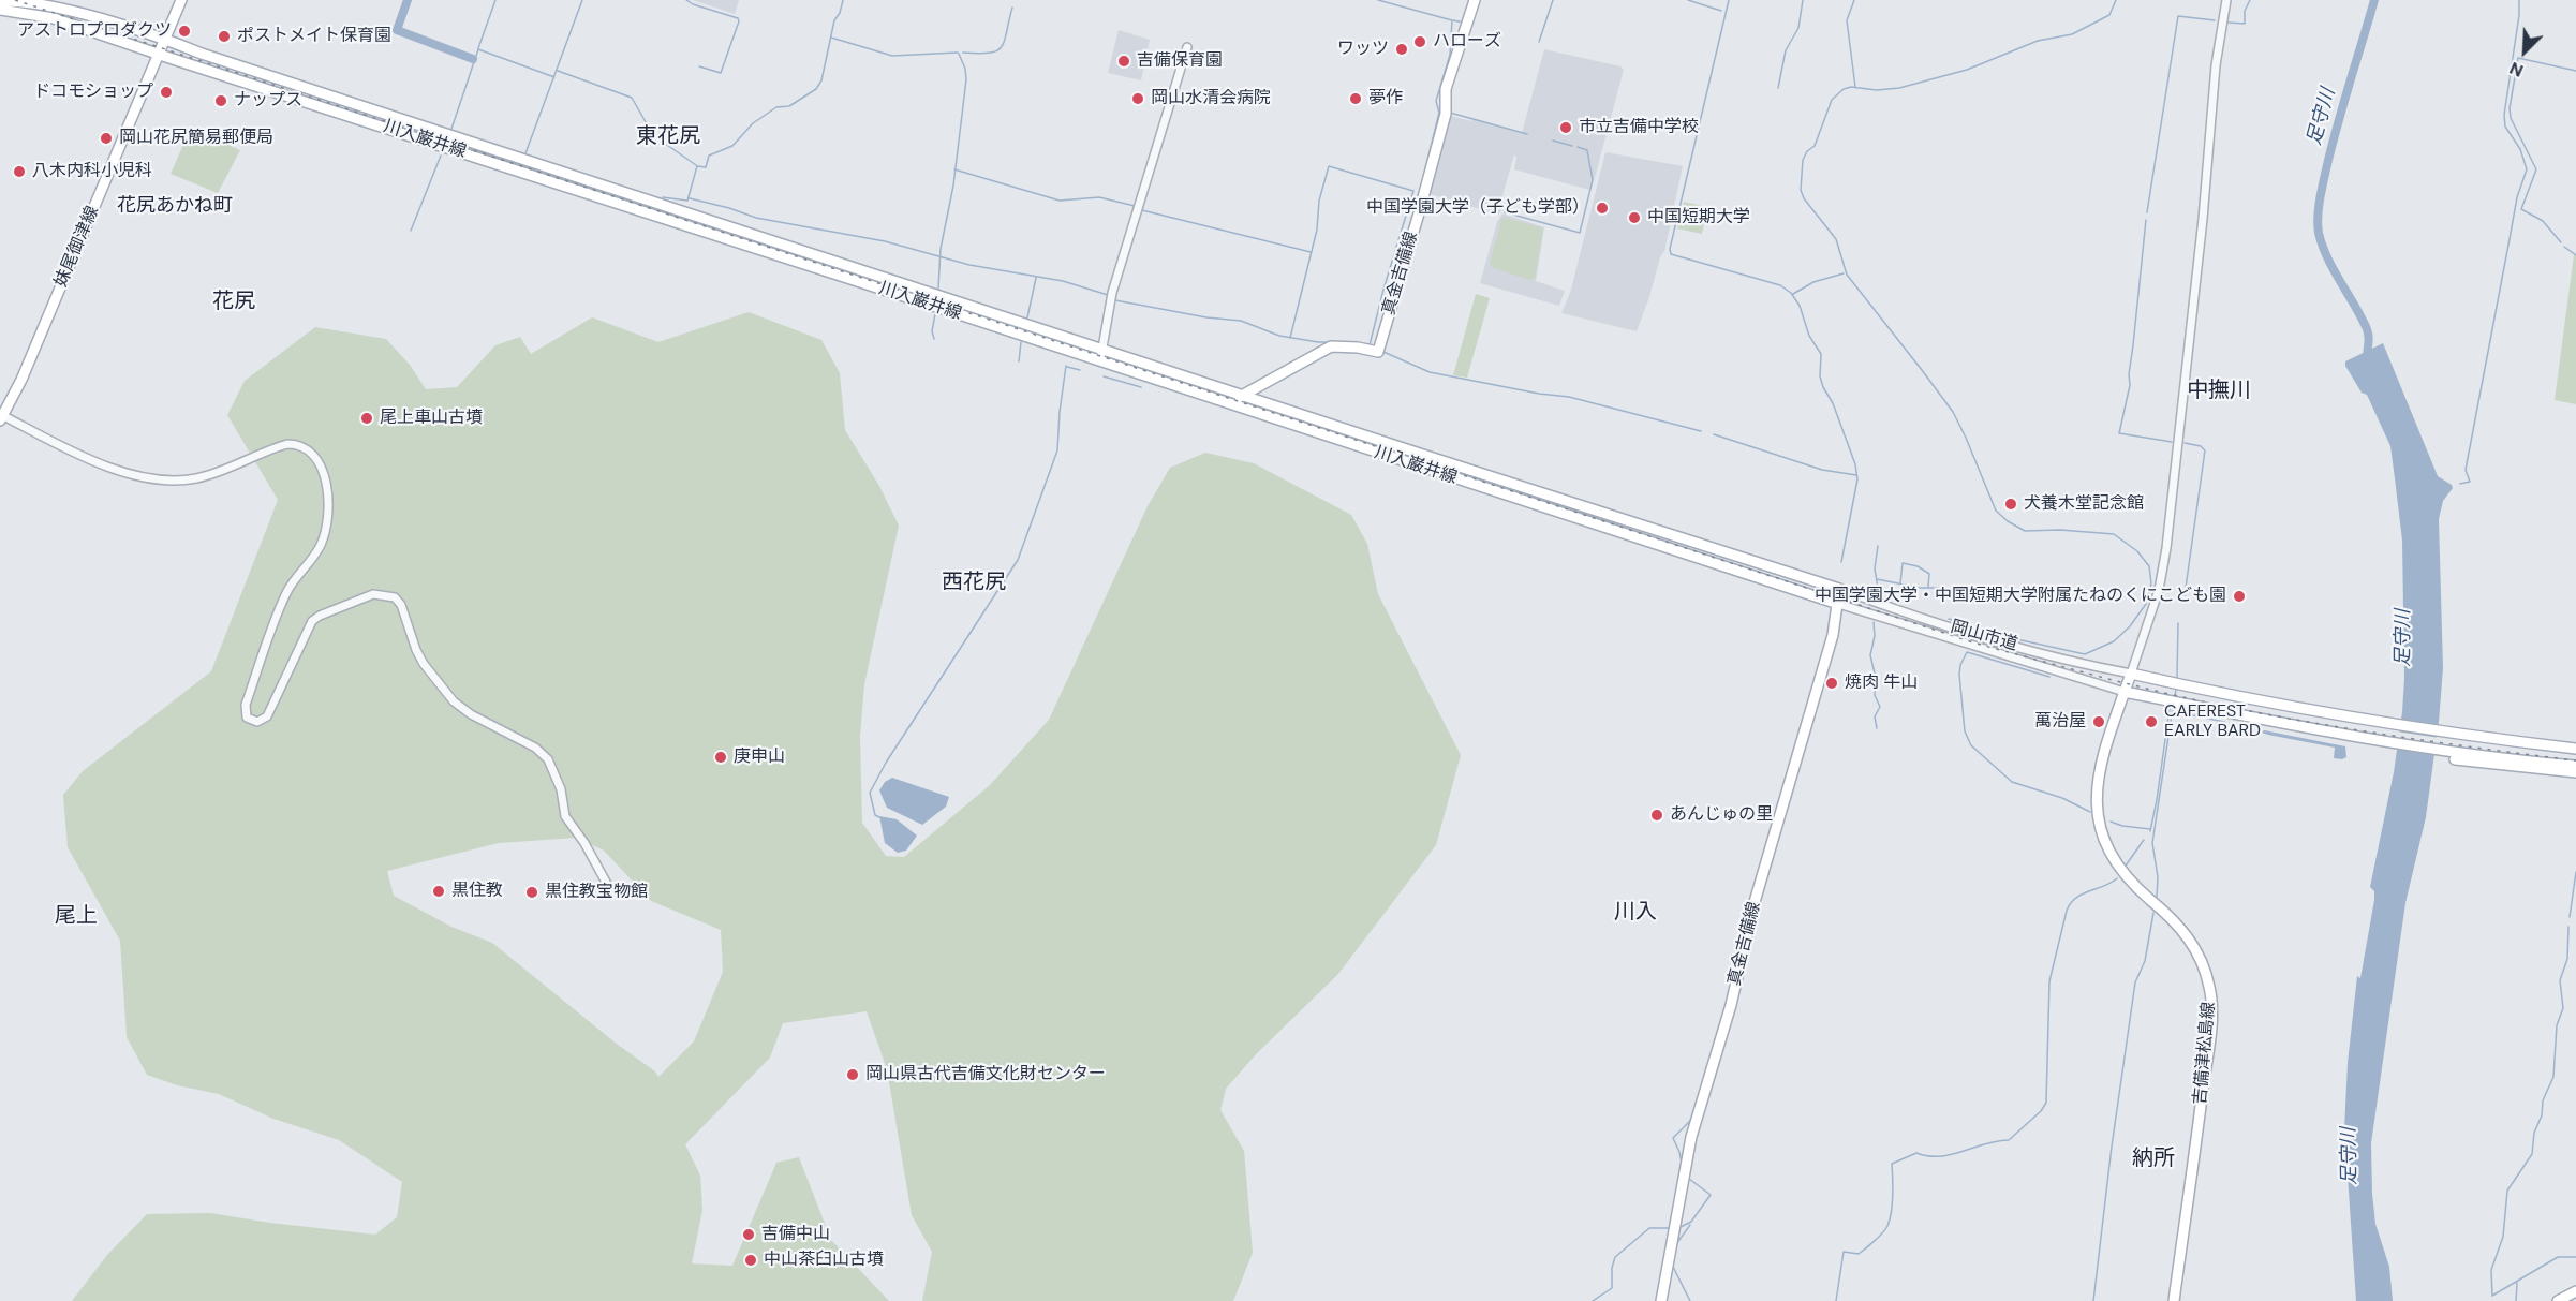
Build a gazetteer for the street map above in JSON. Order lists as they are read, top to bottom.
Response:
{
  "streets": {
    "main road": [
      "川入巌井線",
      "妹尾御津線",
      "真金吉備線",
      "吉備津松島線"
    ],
    "street": ["岡山市道"]
  },
  "crossings": [
    ["川入巌井線", "妹尾御津線"],
    ["川入巌井線", "真金吉備線"],
    ["川入巌井線", "岡山市道"],
    ["真金吉備線", "岡山市道"],
    ["岡山市道", "吉備津松島線"]
  ],
  "districts": [
    "東花尻",
    "花尻あかね町",
    "花尻",
    "中撫川",
    "西花尻",
    "川入",
    "尾上",
    "納所"
  ],
  "water": ["足守川"],
  "places": [
    "アストロプロダクツ",
    "ポストメイト保育園",
    "ハローズ",
    "ワッツ",
    "吉備保育園",
    "ドコモショップ",
    "岡山水清会病院",
    "夢作",
    "ナップス",
    "市立吉備中学校",
    "岡山花尻簡易郵便局",
    "八木内科小児科",
    "中国学園大学（子ども学部）",
    "中国短期大学",
    "尾上車山古墳",
    "犬養木堂記念館",
    "中国学園大学・中国短期大学附属たねのくにこども園",
    "焼肉 牛山",
    "萬治屋",
    "CAFEREST EARLY BARD",
    "庚申山",
    "あんじゅの里",
    "黒住教",
    "黒住教宝物館",
    "岡山県古代吉備文化財センター",
    "吉備中山",
    "中山茶臼山古墳"
  ],
  "north": "bottom left"
}
